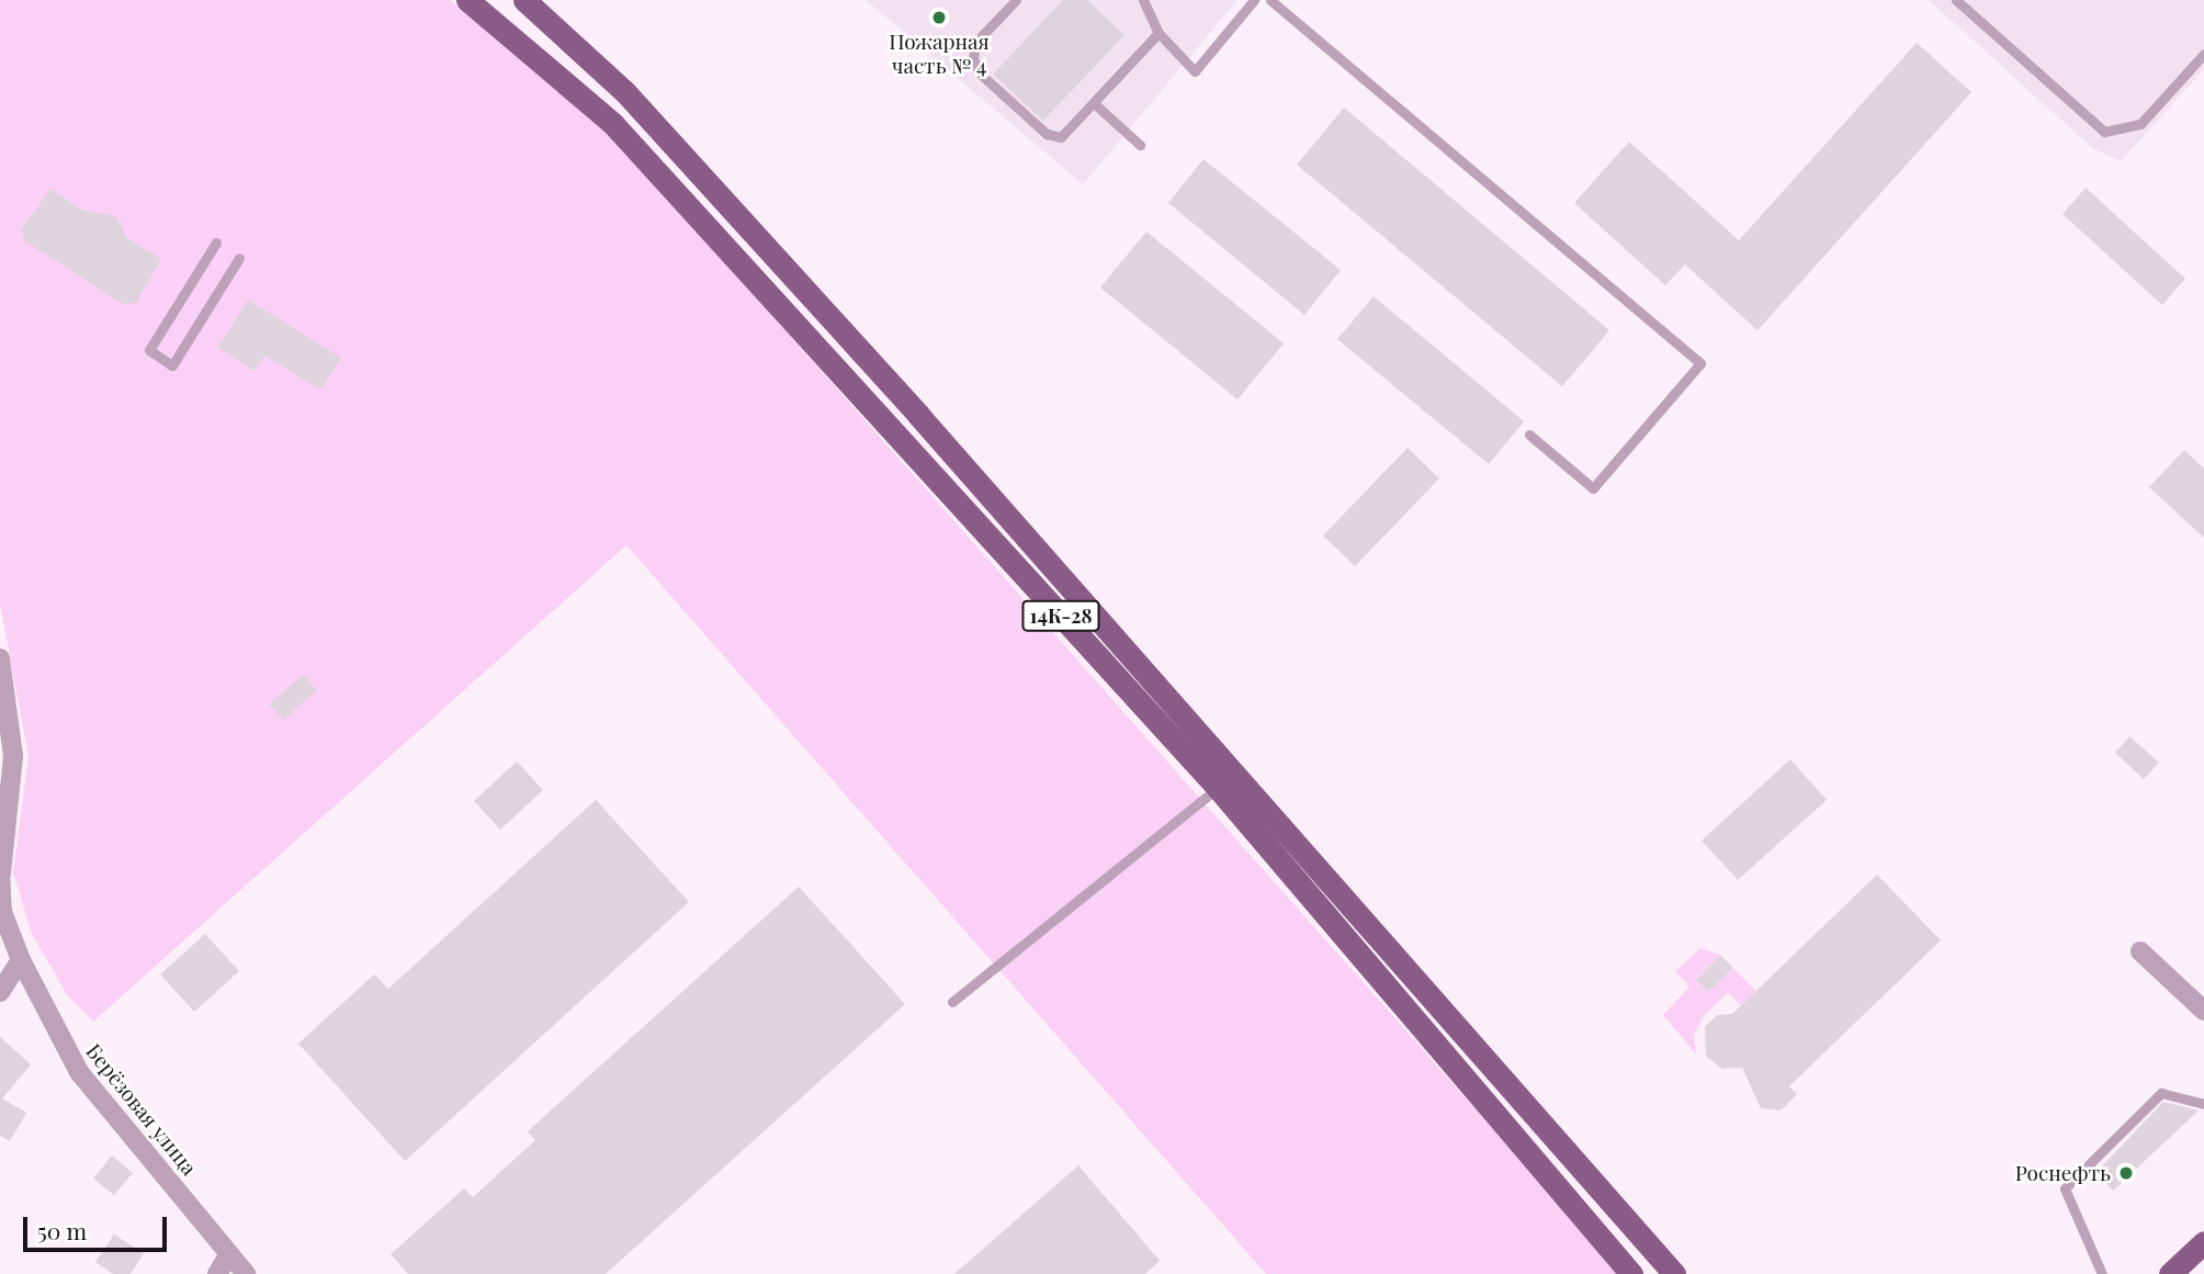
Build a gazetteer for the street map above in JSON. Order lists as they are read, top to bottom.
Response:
{
  "streets": {
    "main road": ["14К-28"],
    "street": ["Берёзовая улица"]
  },
  "places": ["Пожарная часть № 4", "Роснефть"],
  "scale_bar": "50 m"
}
